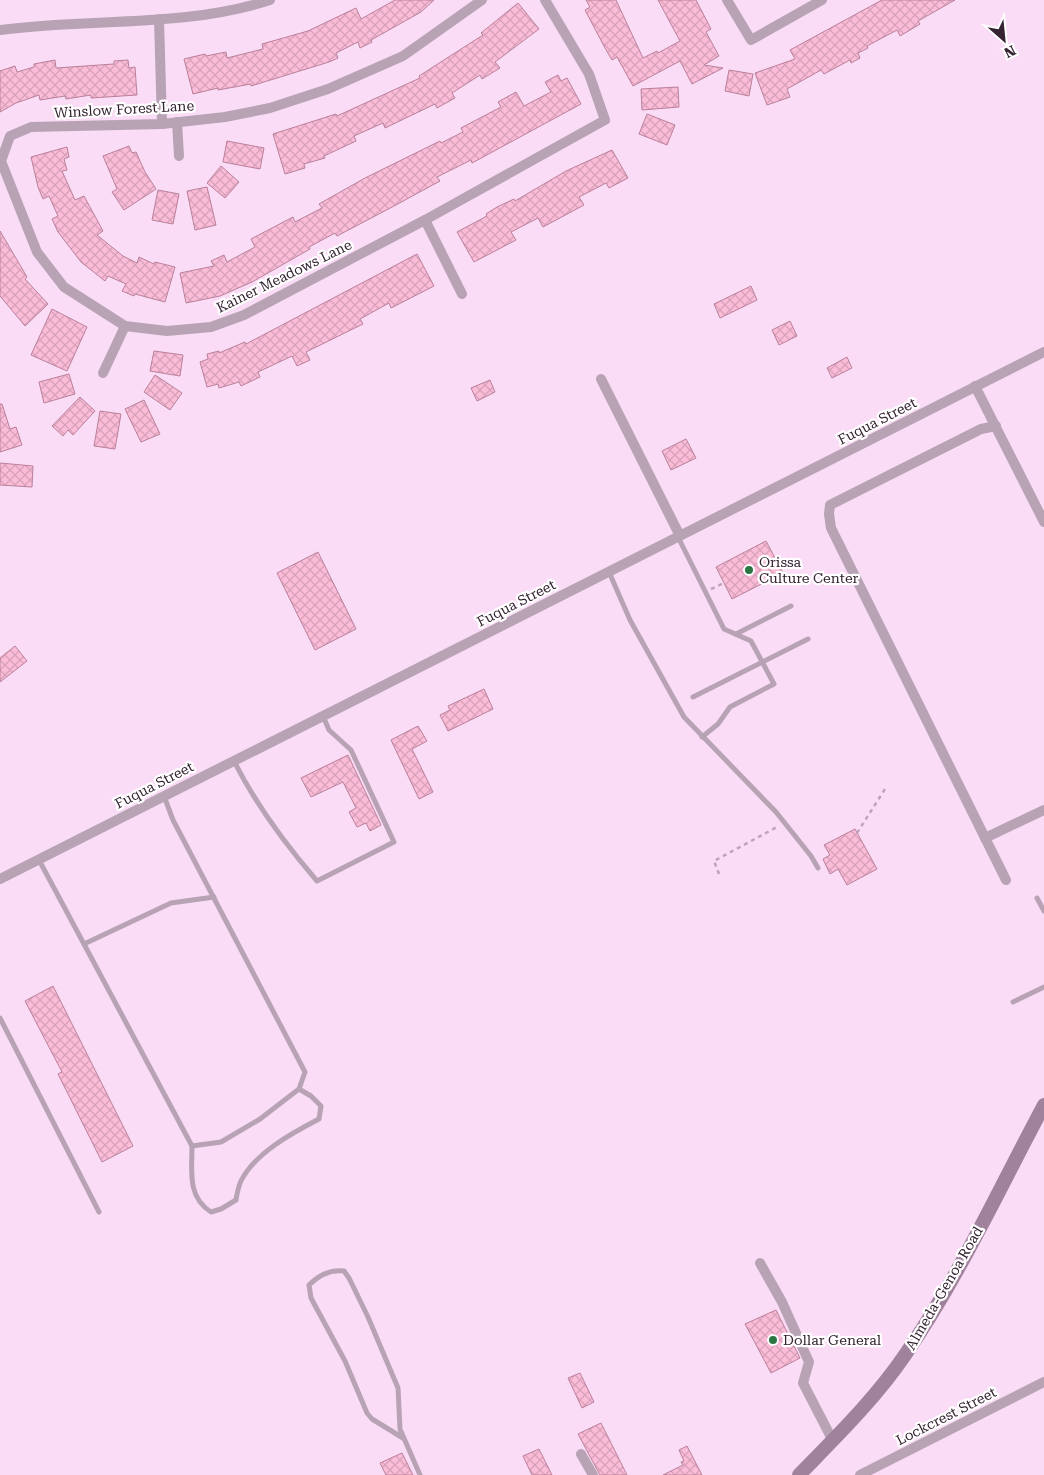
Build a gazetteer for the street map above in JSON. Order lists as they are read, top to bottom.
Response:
{
  "streets": {
    "main road": ["Almeda-Genoa Road"],
    "street": [
      "Winslow Forest Lane",
      "Kainer Meadows Lane",
      "Fuqua Street",
      "Lockcrest Street"
    ]
  },
  "crossings": [
    ["Winslow Forest Lane", "Kainer Meadows Lane"]
  ],
  "places": ["Orissa Culture Center", "Dollar General"],
  "north": "bottom right"
}
